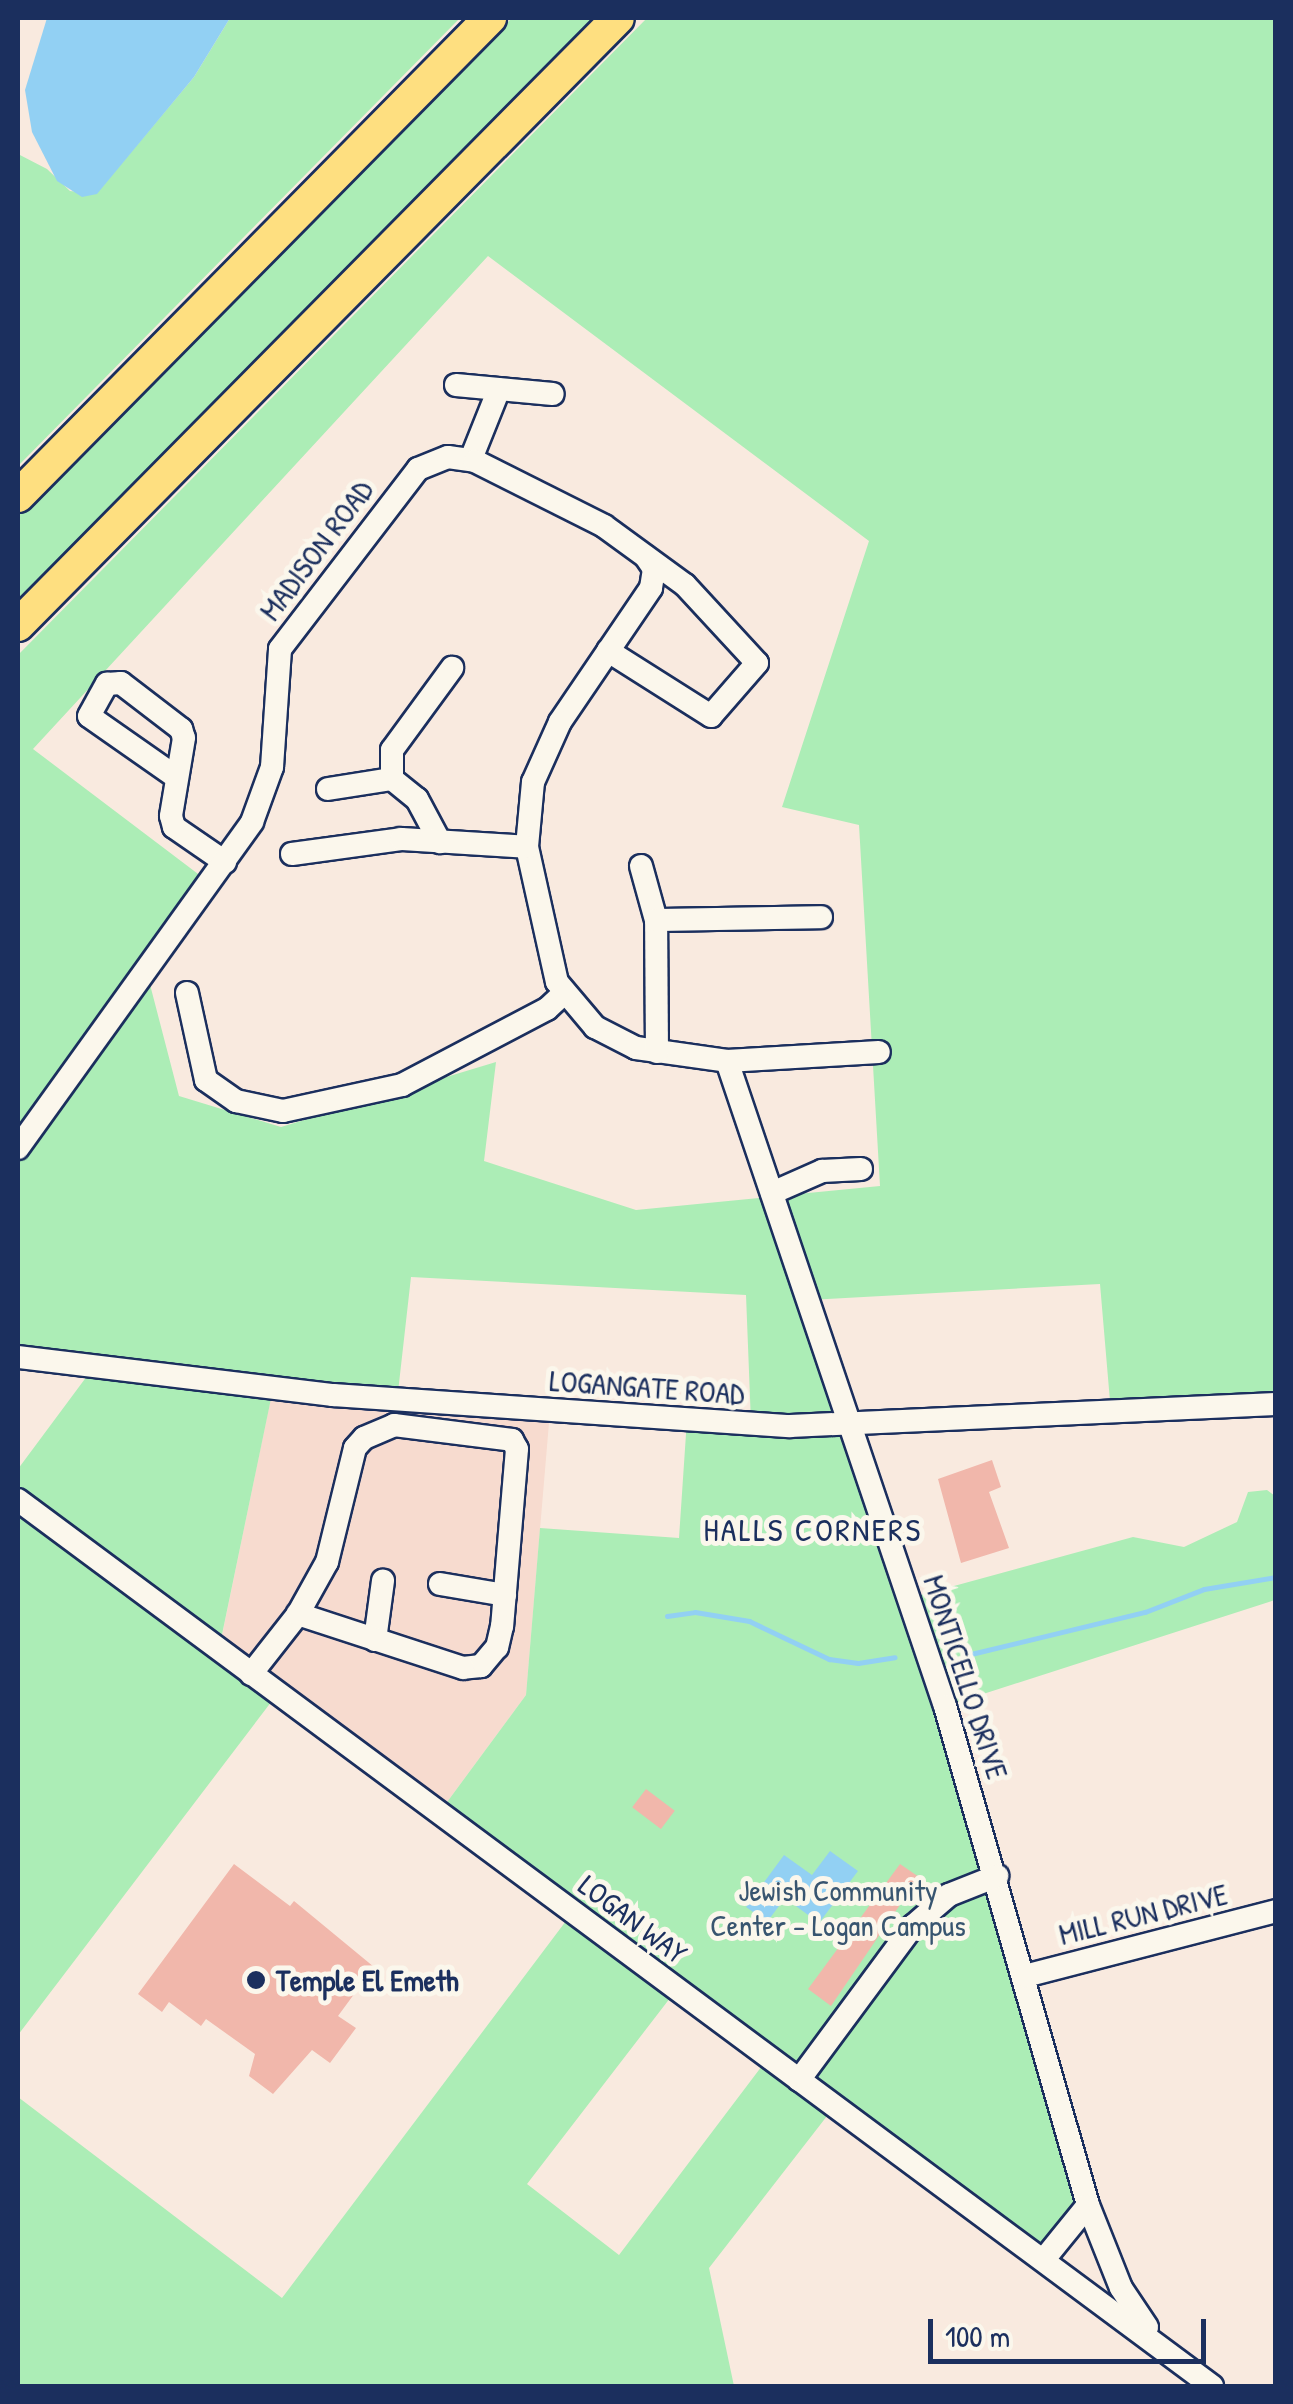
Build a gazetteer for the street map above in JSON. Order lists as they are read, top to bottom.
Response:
{
  "streets": {
    "street": [
      "MADISON ROAD",
      "LOGANGATE ROAD",
      "MONTICELLO DRIVE",
      "MILL RUN DRIVE",
      "LOGAN WAY"
    ]
  },
  "crossings": [
    ["LOGANGATE ROAD", "MONTICELLO DRIVE"],
    ["MONTICELLO DRIVE", "MILL RUN DRIVE"],
    ["MONTICELLO DRIVE", "LOGAN WAY"]
  ],
  "districts": ["HALLS CORNERS"],
  "parks": ["Jewish Community Center - Logan Campus"],
  "places": ["Temple El Emeth"],
  "scale_bar": "100 m"
}
